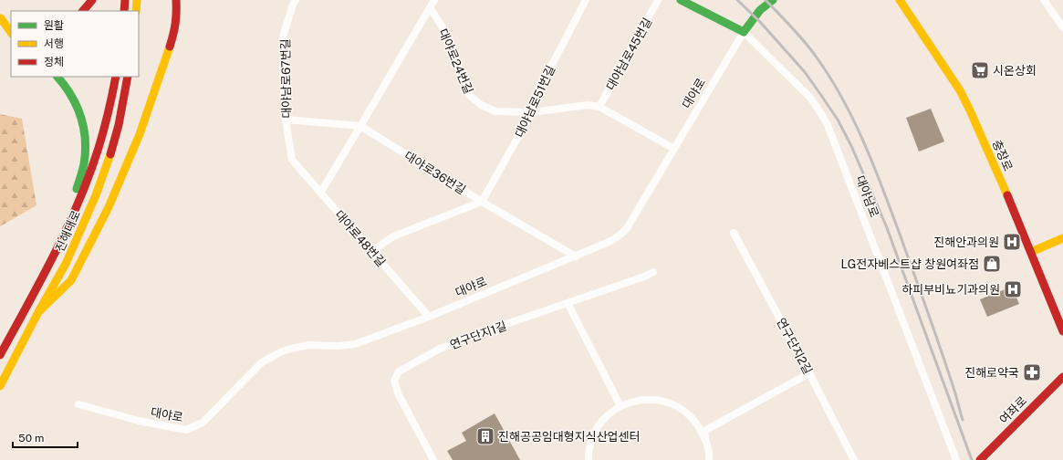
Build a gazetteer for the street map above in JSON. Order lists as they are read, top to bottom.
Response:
{
  "streets": {
    "main road": [
      "대야로",
      "충장로",
      "대야남로",
      "진해대로",
      "여좌로"
    ],
    "street": [
      "대야남로45번길",
      "대야로24번길",
      "대야남로67번길",
      "대야남로51번길",
      "대야로36번길",
      "대야로48번길",
      "연구단지1길",
      "연구단지2길"
    ]
  },
  "crossings": [
    ["대야남로45번길", "대야로24번길"],
    ["대야로24번길", "대야로"],
    ["대야로24번길", "대야남로51번길"],
    ["대야남로67번길", "대야로36번길"],
    ["대야남로67번길", "대야로48번길"],
    ["대야로", "대야로36번길"],
    ["대야로", "대야남로"],
    ["대야로", "대야로48번길"],
    ["대야남로51번길", "대야로36번길"]
  ],
  "places": {
    "supermarket": ["시온상회"],
    "hospital": ["진해안과의원", "하피부비뇨기과의원"],
    "shop": ["LG전자베스트샵 창원여좌점"],
    "pharmacy": ["진해로약국"],
    "building": ["진해공공임대형지식산업센터"]
  },
  "legend": ["원활", "서행", "정체"],
  "scale_bar": "50 m"
}
